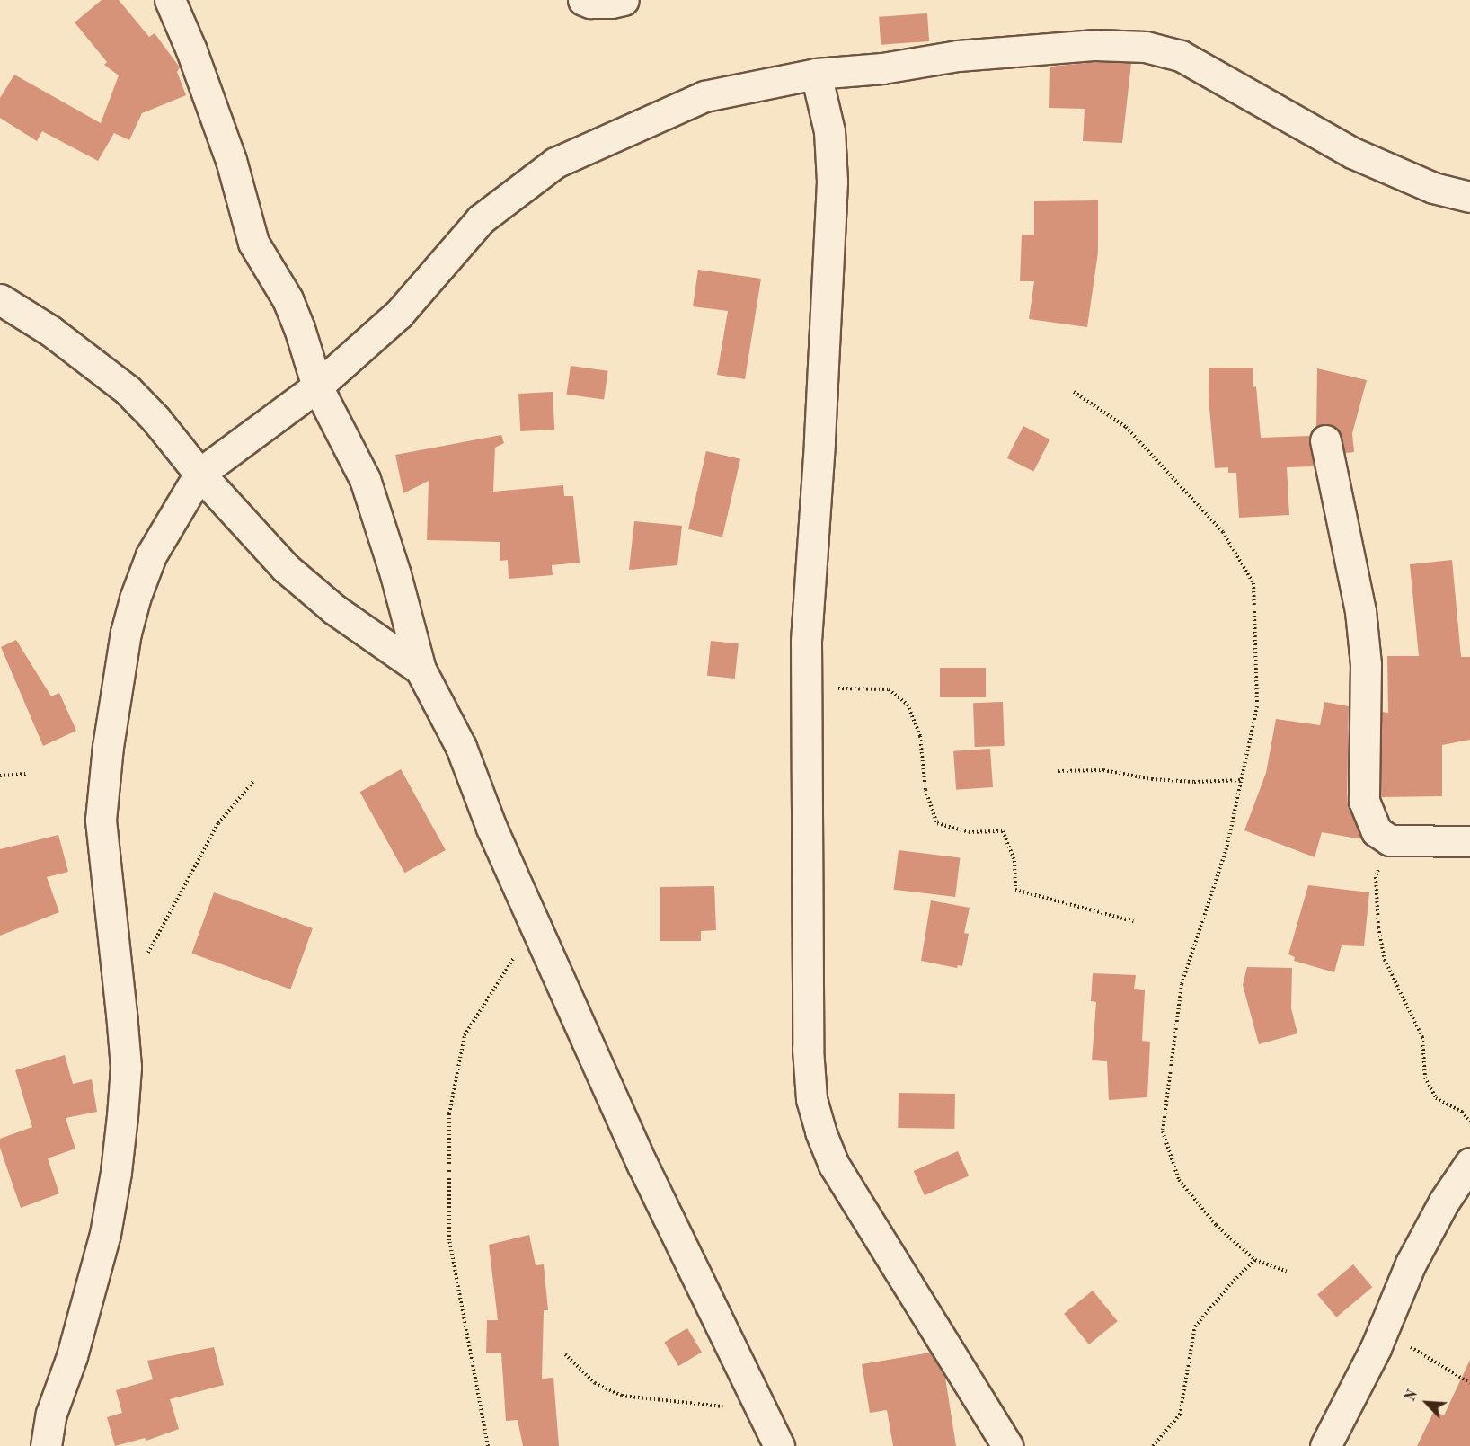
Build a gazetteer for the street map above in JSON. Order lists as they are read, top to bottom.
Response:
{
  "north": "top left"
}
